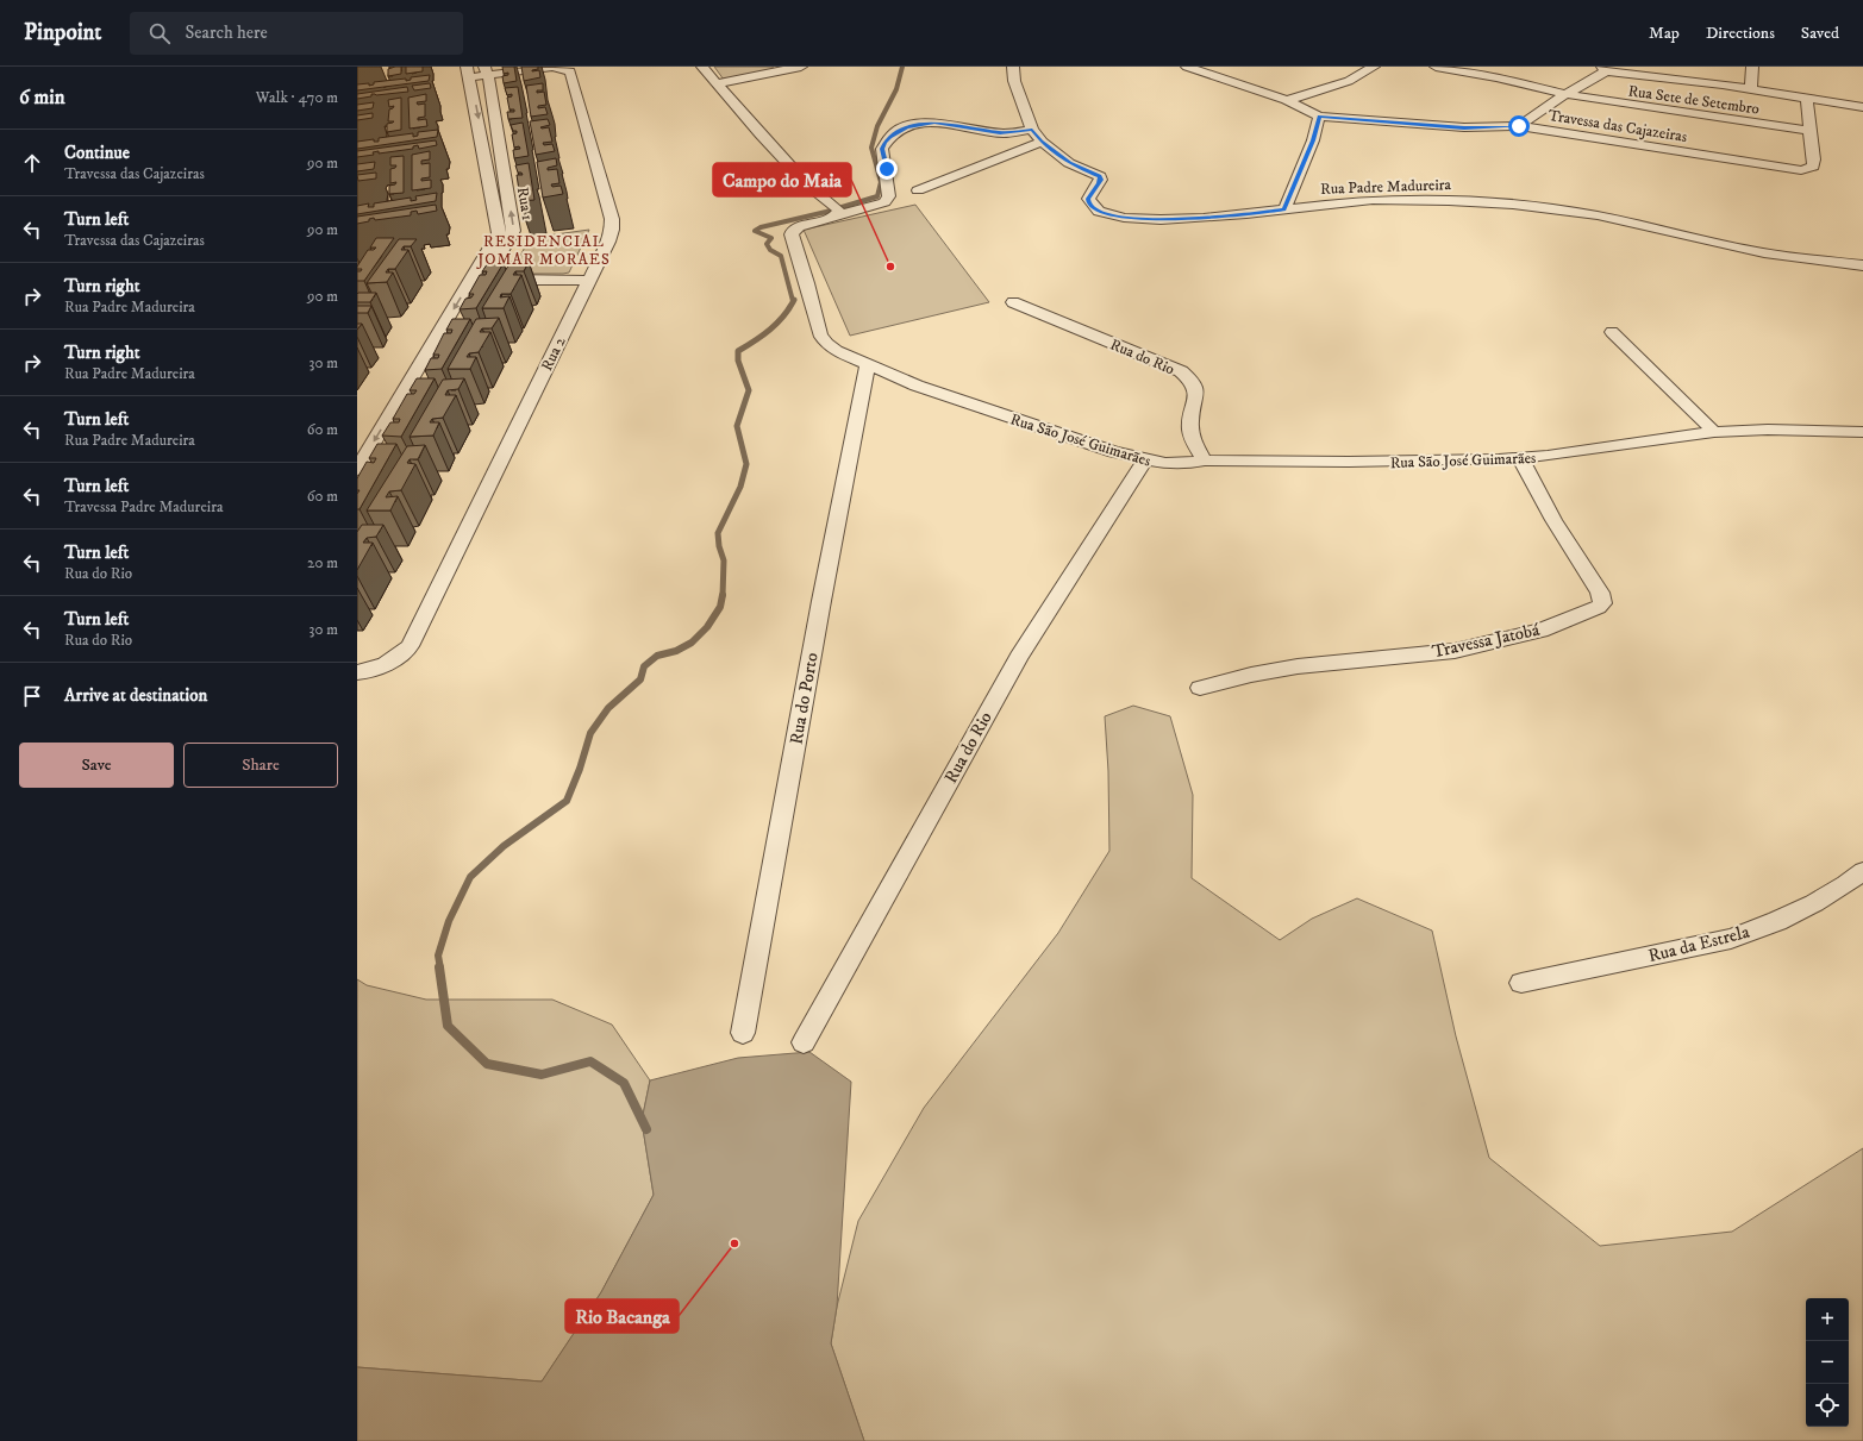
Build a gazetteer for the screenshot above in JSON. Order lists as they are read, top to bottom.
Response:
{
  "streets": {
    "street": [
      "Rua Sete de Setembro",
      "Travessa das Cajazeiras",
      "Rua Padre Madureira",
      "Rua 1",
      "Rua 2",
      "Rua do Rio",
      "Rua São José Guimarães",
      "Travessa Jatobá",
      "Rua do Porto",
      "Rua da Estrela"
    ]
  },
  "crossings": [
    ["Rua Sete de Setembro", "Travessa das Cajazeiras"],
    ["Rua 1", "Rua 2"],
    ["Rua do Rio", "Rua São José Guimarães"],
    ["Rua São José Guimarães", "Travessa Jatobá"],
    ["Rua São José Guimarães", "Rua do Porto"]
  ],
  "districts": ["RESIDENCIAL JOMAR MORAES"],
  "places": ["Campo do Maia", "Rio Bacanga"],
  "page": {
    "header": "Pinpoint",
    "search": "Search here",
    "nav": ["Map", "Directions", "Saved"],
    "heading": ["6 min", "Walk · 470 m"],
    "list": [
      ["Continue", "Travessa das Cajazeiras", "90 m"],
      ["Turn left", "Travessa das Cajazeiras", "90 m"],
      ["Turn right", "Rua Padre Madureira", "90 m"],
      ["Turn right", "Rua Padre Madureira", "30 m"],
      ["Turn left", "Rua Padre Madureira", "60 m"],
      ["Turn left", "Travessa Padre Madureira", "60 m"],
      ["Turn left", "Rua do Rio", "20 m"],
      ["Turn left", "Rua do Rio", "30 m"],
      "Arrive at destination"
    ],
    "buttons": ["Save", "Share"],
    "map_buttons": ["+", "−"]
  }
}
